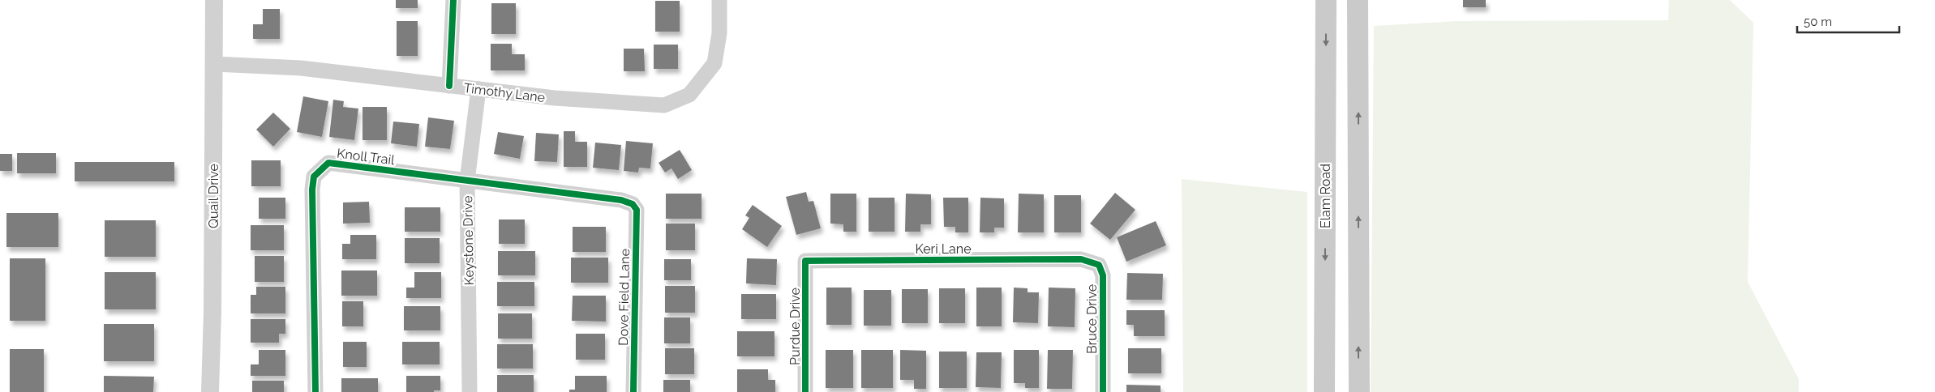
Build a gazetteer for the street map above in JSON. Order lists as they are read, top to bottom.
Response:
{
  "streets": {
    "main road": ["Elam Road"],
    "street": [
      "Timothy Lane",
      "Knoll Trail",
      "Quail Drive",
      "Keystone Drive",
      "Keri Lane",
      "Dove Field Lane",
      "Bruce Drive",
      "Purdue Drive"
    ]
  },
  "crossings": [
    ["Timothy Lane", "Quail Drive"],
    ["Timothy Lane", "Keystone Drive"],
    ["Knoll Trail", "Keystone Drive"],
    ["Knoll Trail", "Dove Field Lane"],
    ["Keri Lane", "Bruce Drive"],
    ["Keri Lane", "Purdue Drive"]
  ],
  "scale_bar": "50 m"
}
